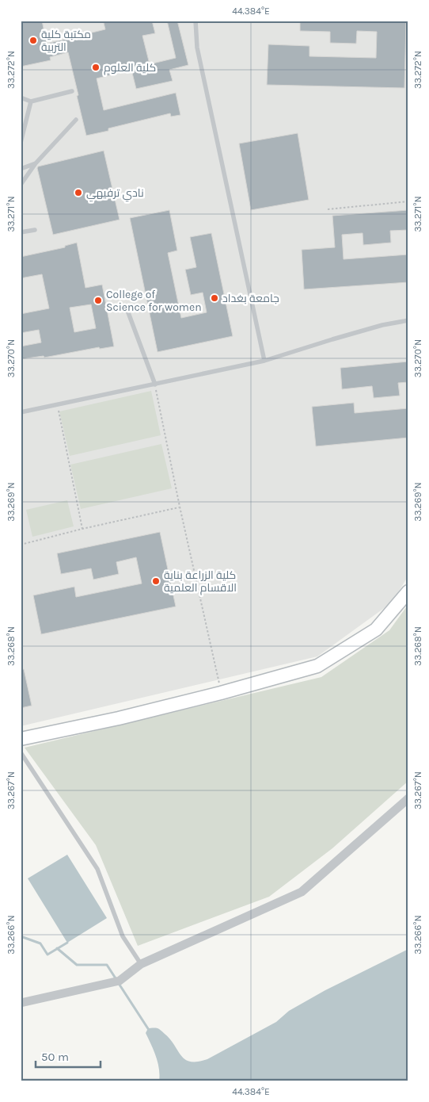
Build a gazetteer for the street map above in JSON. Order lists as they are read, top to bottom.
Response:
{
  "places": [
    "مكتبة كلية التربية",
    "كلية العلوم",
    "نادي ترفيهي",
    "جامعة بغداد",
    "College of Science for women",
    "كلية الزراعة بناية الاقسام العلمية"
  ],
  "scale_bar": "50 m",
  "coordinates": [
    "44.384°E",
    "33.272°N",
    "33.271°N",
    "33.270°N",
    "33.269°N",
    "33.268°N",
    "33.267°N",
    "33.266°N"
  ]
}
